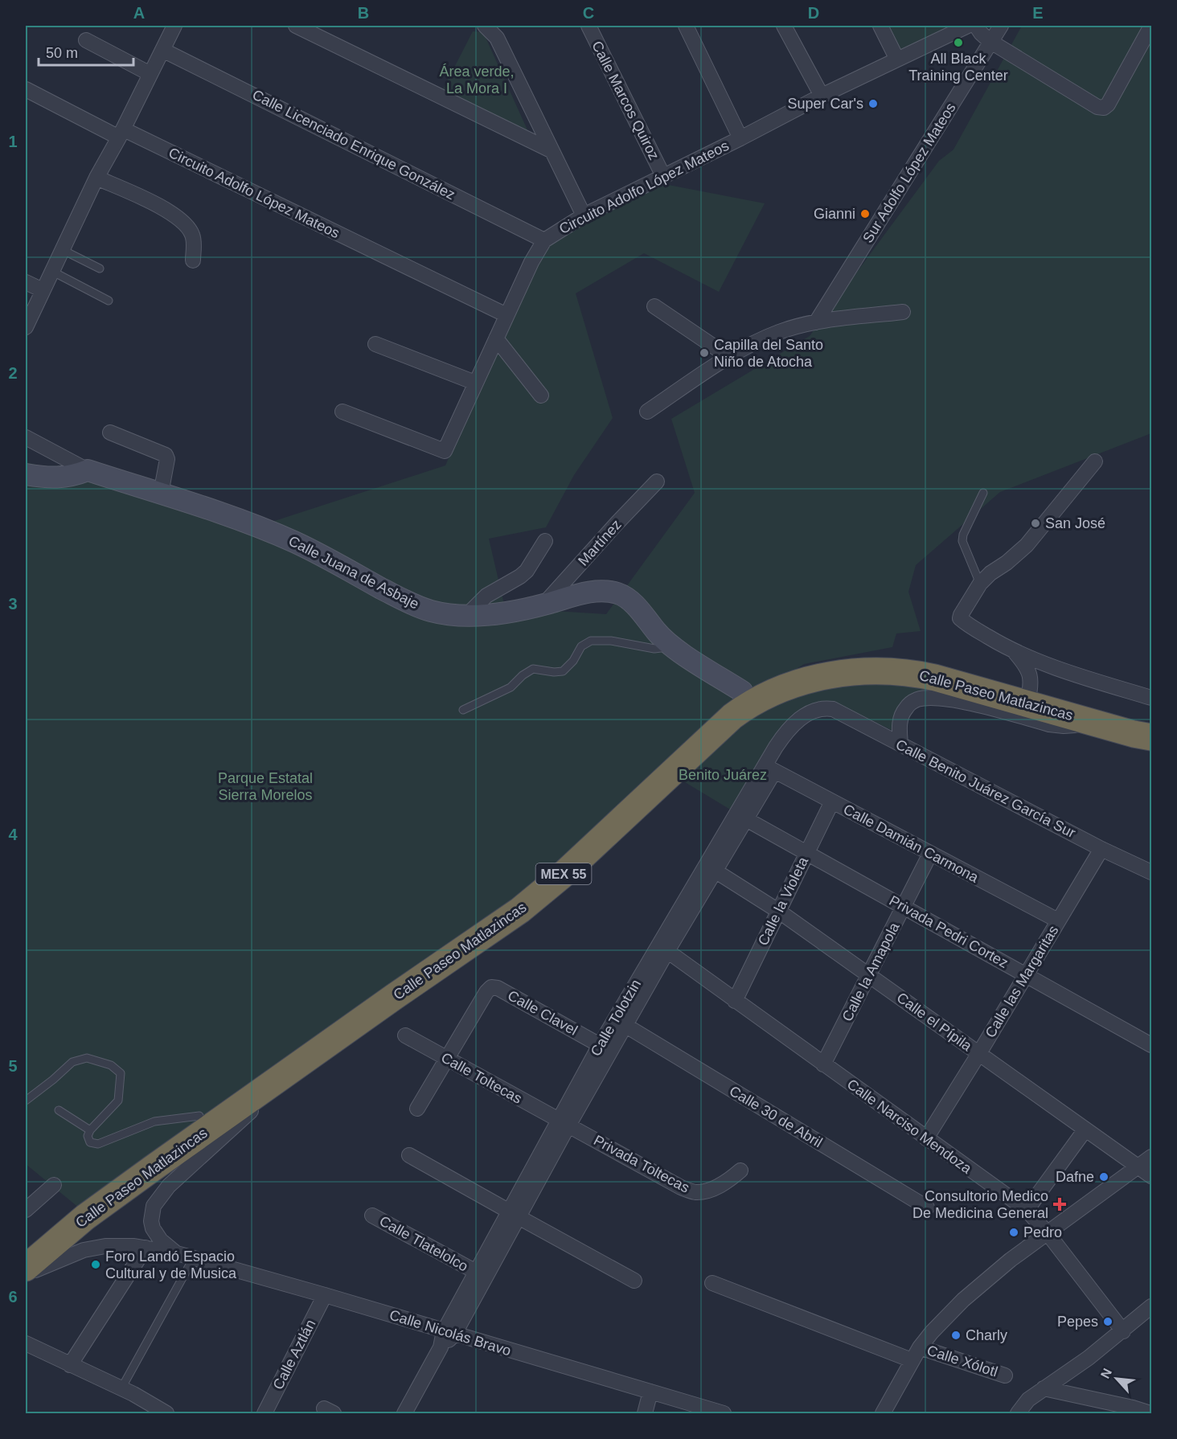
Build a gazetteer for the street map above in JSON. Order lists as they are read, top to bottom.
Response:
{
  "streets": {
    "highway": ["Calle Paseo Matlazincas", "MEX 55"],
    "street": [
      "Calle Marcos Quiroz",
      "Calle Licenciado Enrique González",
      "Sur Adolfo López Mateos",
      "Circuito Adolfo López Mateos",
      "Martínez",
      "Calle Juana de Asbaje",
      "Calle Benito Juárez García Sur",
      "Calle Damián Carmona",
      "Calle la Violeta",
      "Privada Pedri Cortez",
      "Calle la Amapola",
      "Calle las Margaritas",
      "Calle Clavel",
      "Calle Tolotzin",
      "Calle el Pípila",
      "Calle Toltecas",
      "Calle 30 de Abril",
      "Calle Narciso Mendoza",
      "Privada Toltecas",
      "Calle Tlatelolco",
      "Calle Nicolás Bravo",
      "Calle Aztlán",
      "Calle Xólotl"
    ]
  },
  "crossings": [
    ["Calle Marcos Quiroz", "Circuito Adolfo López Mateos"],
    ["Calle Licenciado Enrique González", "Circuito Adolfo López Mateos"],
    ["Martínez", "Calle Juana de Asbaje"],
    ["Calle Juana de Asbaje", "Calle Paseo Matlazincas"],
    ["Calle Paseo Matlazincas", "Calle Nicolás Bravo"],
    ["Calle Benito Juárez García Sur", "Calle las Margaritas"],
    ["Calle Benito Juárez García Sur", "Calle Tolotzin"],
    ["Calle Damián Carmona", "Calle la Violeta"],
    ["Calle Damián Carmona", "Calle la Amapola"],
    ["Calle Damián Carmona", "Calle las Margaritas"],
    ["Calle Damián Carmona", "Calle Tolotzin"],
    ["Calle la Violeta", "Privada Pedri Cortez"],
    ["Calle la Violeta", "Calle el Pípila"],
    ["Calle la Violeta", "Calle Narciso Mendoza"],
    ["Privada Pedri Cortez", "Calle la Amapola"],
    ["Privada Pedri Cortez", "Calle las Margaritas"],
    ["Privada Pedri Cortez", "Calle Tolotzin"],
    ["Calle la Amapola", "Calle el Pípila"],
    ["Calle la Amapola", "Calle Narciso Mendoza"],
    ["Calle las Margaritas", "Calle el Pípila"],
    ["Calle las Margaritas", "Calle Narciso Mendoza"],
    ["Calle Clavel", "Calle Tolotzin"],
    ["Calle Clavel", "Calle Toltecas"],
    ["Calle Tolotzin", "Calle el Pípila"],
    ["Calle Tolotzin", "Calle Toltecas"],
    ["Calle Tolotzin", "Calle 30 de Abril"],
    ["Calle Tolotzin", "Calle Narciso Mendoza"],
    ["Calle Tolotzin", "Privada Toltecas"],
    ["Calle Tolotzin", "Calle Tlatelolco"],
    ["Calle Tolotzin", "Calle Nicolás Bravo"],
    ["Calle Toltecas", "Privada Toltecas"],
    ["Calle Nicolás Bravo", "Calle Aztlán"]
  ],
  "parks": ["Área verde, La Mora I", "Benito Juárez", "Parque Estatal Sierra Morelos"],
  "places": {
    "other": [
      "All Black Training Center",
      "Super Car's",
      "Gianni",
      "Capilla del Santo Niño de Atocha",
      "San José",
      "Dafne",
      "Pedro",
      "Foro Landó Espacio Cultural y de Musica",
      "Pepes",
      "Charly"
    ],
    "health": ["Consultorio Medico De Medicina General"]
  },
  "scale_bar": "50 m",
  "north": "top left",
  "grid": {
    "columns": [
      "A",
      "B",
      "C",
      "D",
      "E"
    ],
    "rows": [
      "1",
      "2",
      "3",
      "4",
      "5",
      "6"
    ]
  }
}
